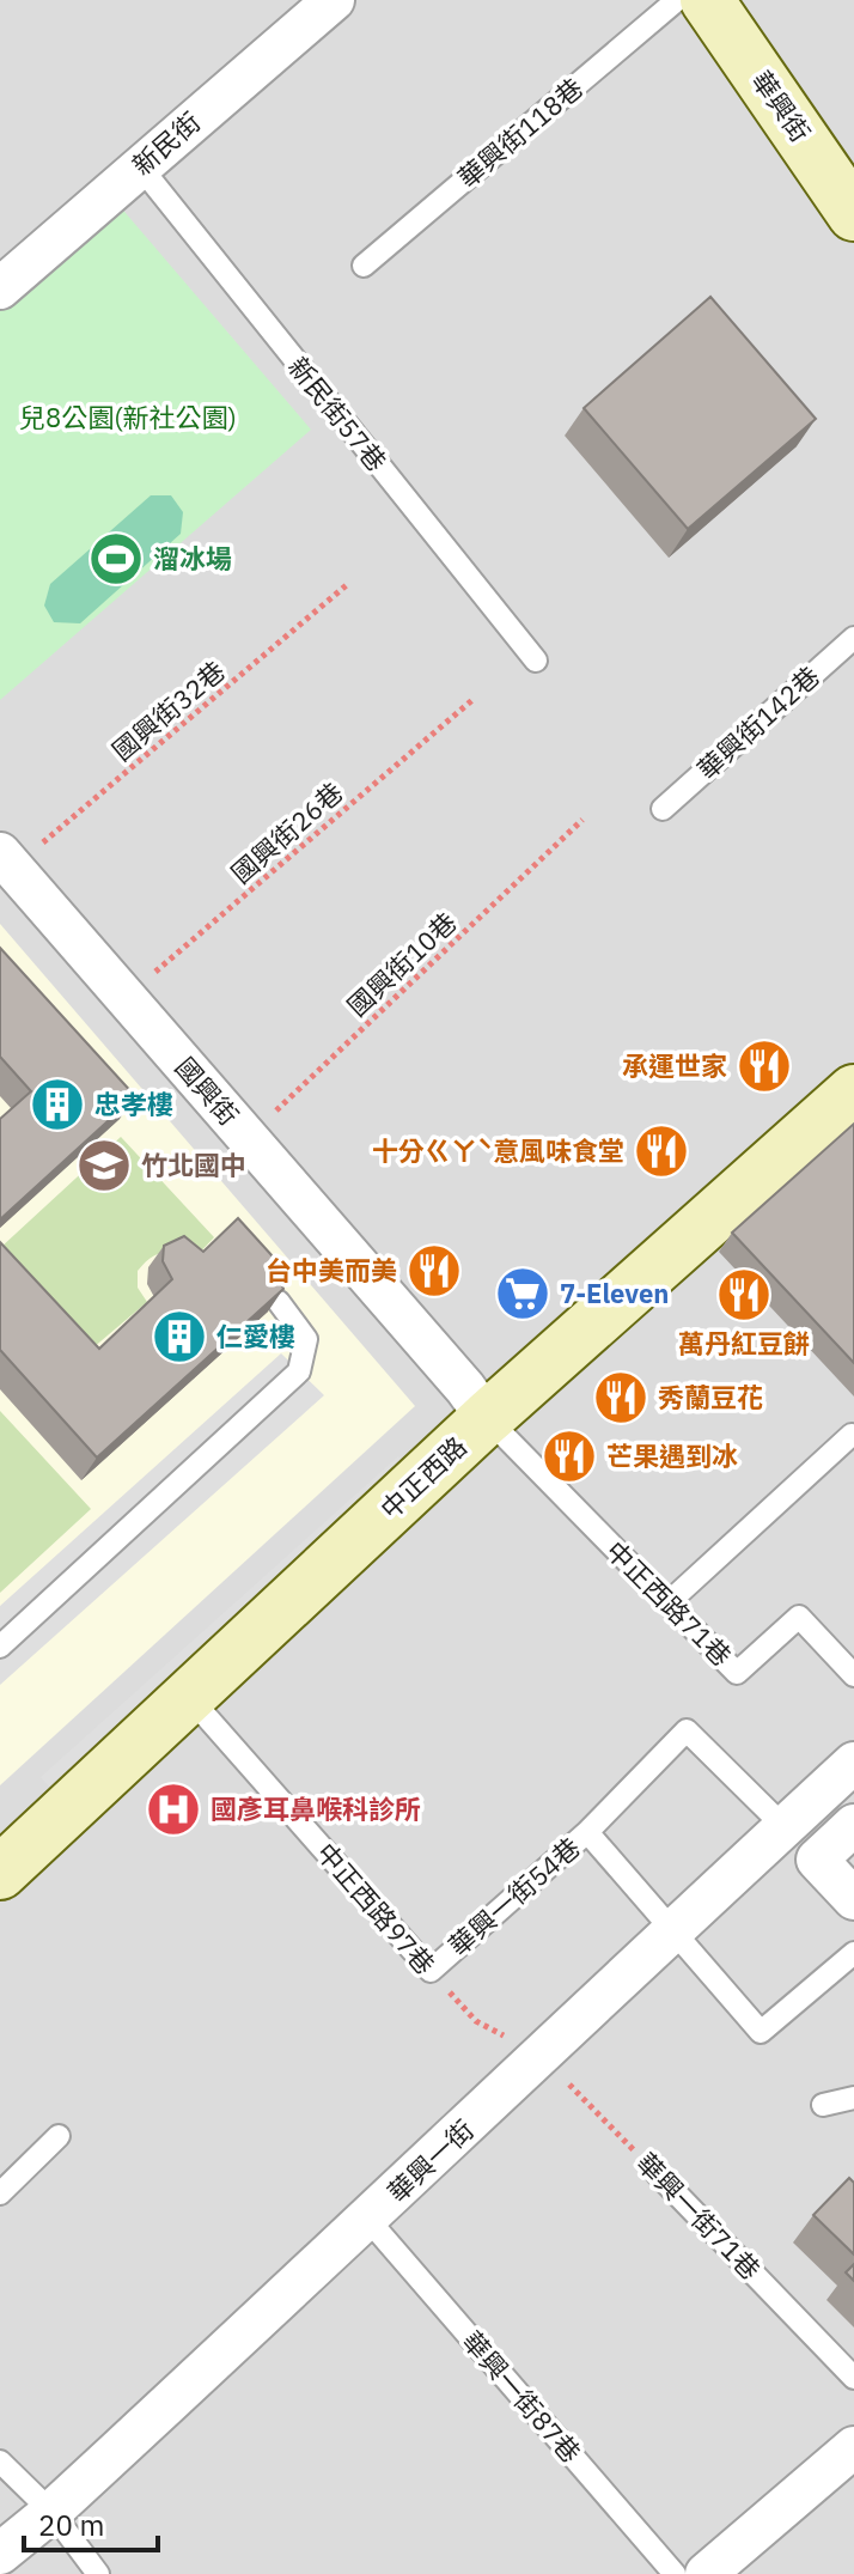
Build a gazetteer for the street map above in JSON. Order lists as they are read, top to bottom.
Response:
{
  "streets": {
    "main road": ["華興街", "中正西路"],
    "street": ["新民街", "國興街", "華興一街"],
    "lane": [
      "華興街118巷",
      "新民街57巷",
      "華興街142巷",
      "中正西路71巷",
      "華興一街54巷",
      "中正西路97巷",
      "華興一街71巷",
      "華興一街87巷"
    ],
    "path": ["國興街32巷", "國興街26巷", "國興街10巷"]
  },
  "crossings": [
    ["新民街", "新民街57巷"],
    ["國興街32巷", "國興街"],
    ["國興街26巷", "國興街"],
    ["國興街10巷", "國興街"],
    ["國興街", "中正西路"],
    ["國興街", "中正西路71巷"],
    ["中正西路", "中正西路71巷"],
    ["中正西路", "中正西路97巷"],
    ["華興一街54巷", "中正西路97巷"],
    ["華興一街54巷", "華興一街"],
    ["中正西路97巷", "華興一街"],
    ["中正西路97巷", "華興一街71巷"],
    ["華興一街", "華興一街71巷"],
    ["華興一街", "華興一街87巷"]
  ],
  "parks": ["兒8公園(新社公園)"],
  "places": {
    "sports": ["溜冰場"],
    "restaurant": [
      "承運世家",
      "十分ㄍㄚˋ意風味食堂",
      "台中美而美",
      "萬丹紅豆餅",
      "秀蘭豆花",
      "芒果遇到冰"
    ],
    "building": ["忠孝樓", "仁愛樓"],
    "school or university": ["竹北國中"],
    "supermarket": ["7-Eleven"],
    "hospital": ["國彥耳鼻喉科診所"]
  },
  "scale_bar": "20 m"
}
